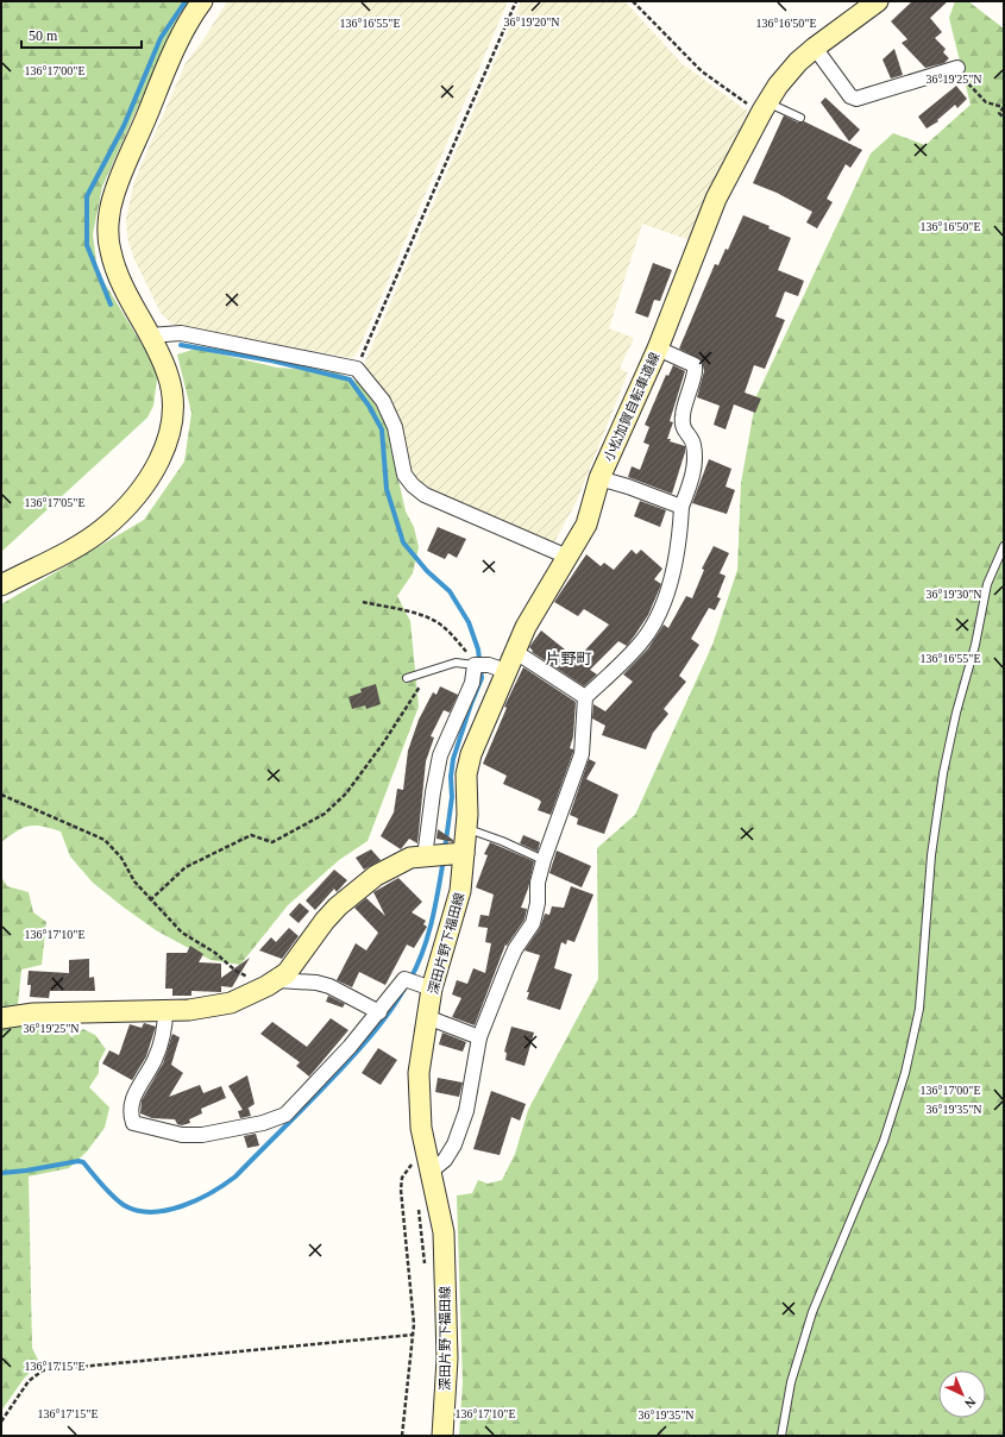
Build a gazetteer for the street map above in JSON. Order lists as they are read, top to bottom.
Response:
{
  "streets": {
    "main road": ["小松加賀自転車道線", "深田片野下福田線"]
  },
  "crossings": [
    ["小松加賀自転車道線", "深田片野下福田線"]
  ],
  "districts": ["片野町"],
  "scale_bar": "50 m",
  "north": "bottom right",
  "coordinates": [
    "36°19'20\"N",
    "136°16'55\"E",
    "136°16'50\"E",
    "136°17'00\"E",
    "36°19'25\"N",
    "136°17'05\"E",
    "36°19'30\"N",
    "136°17'10\"E",
    "36°19'35\"N",
    "136°17'15\"E"
  ]
}
